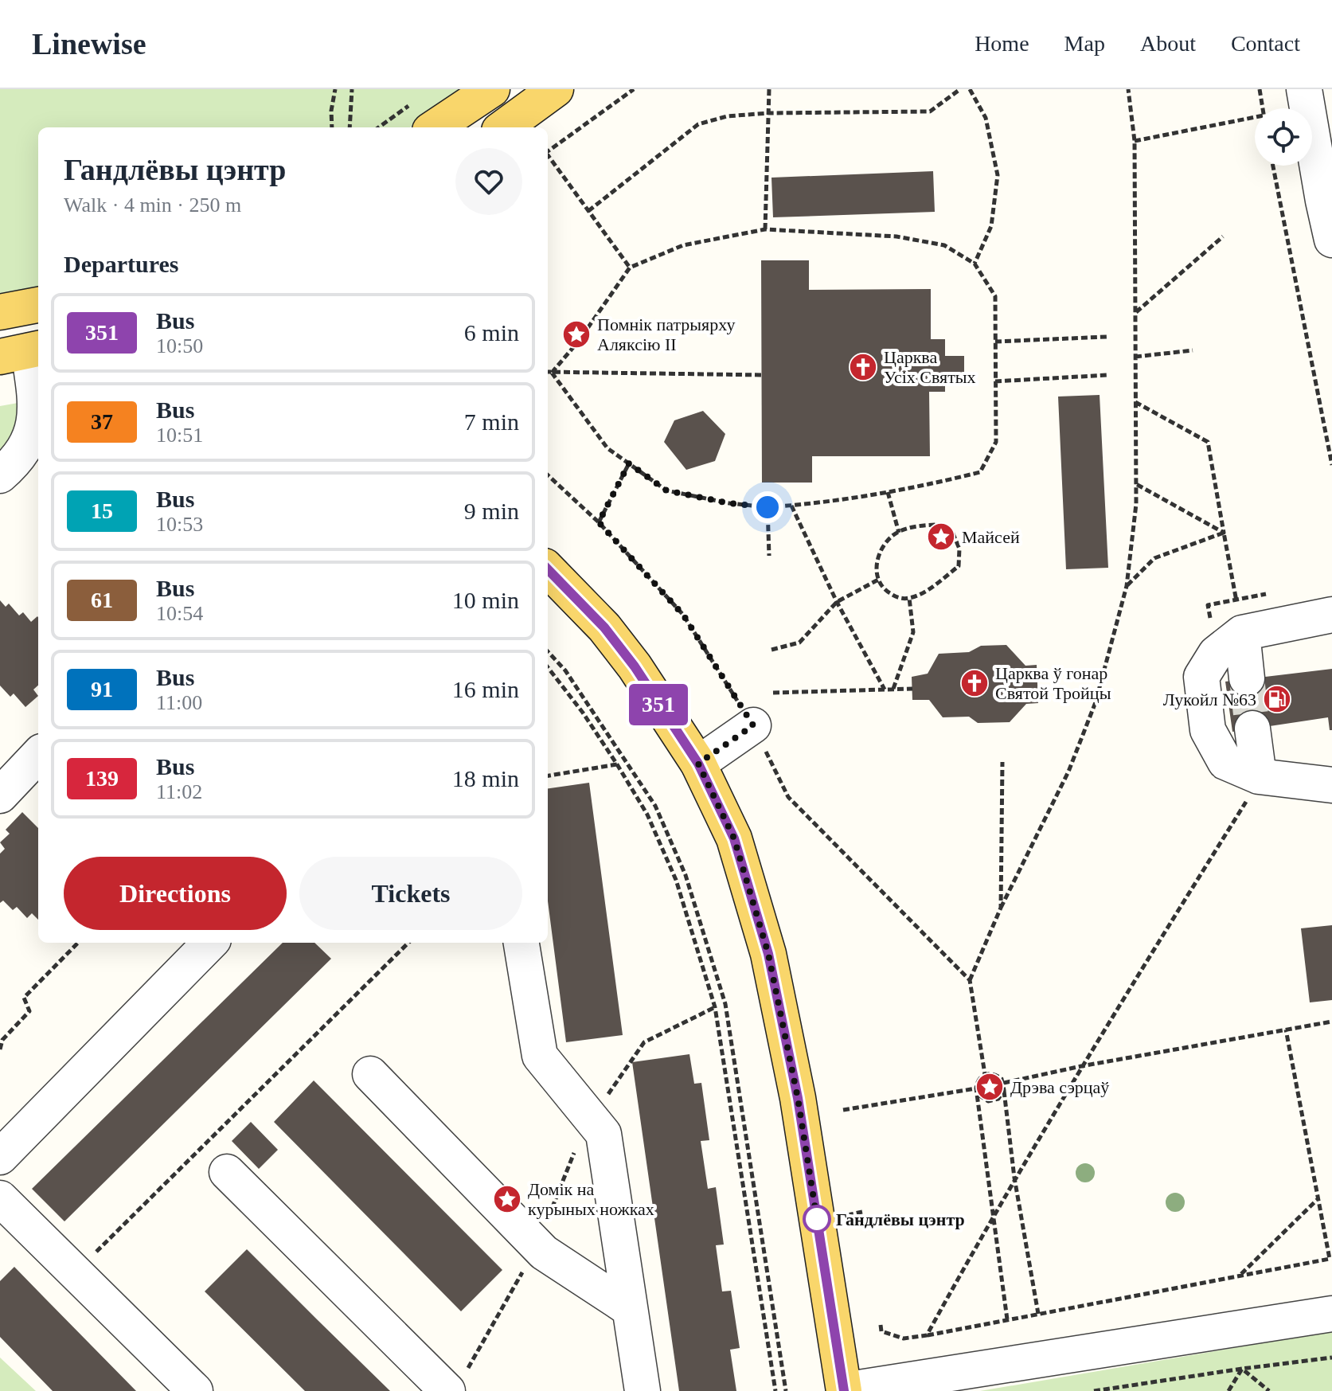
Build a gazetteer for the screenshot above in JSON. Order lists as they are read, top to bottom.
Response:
{
  "places": {
    "place": [
      "Помнік патрыярху Аляксію II",
      "Майсей",
      "Дрэва сэрцаў",
      "Домік на курыных ножках"
    ],
    "church": ["Царква Усіх Святых", "Царква ў гонар Святой Тройцы"],
    "fuel station": ["Лукойл №63"],
    "other": ["Гандлёвы цэнтр"]
  },
  "lines": ["bus line 351"],
  "page": {
    "header": "Linewise",
    "nav": [
      "Home",
      "Map",
      "About",
      "Contact"
    ],
    "on_map": "351",
    "heading": [
      ["Гандлёвы цэнтр", "Walk · 4 min · 250 m"],
      "Departures"
    ],
    "list": [
      {
        "mark": "351",
        "name": "Bus",
        "note": "10:50",
        "value": "6 min"
      },
      {
        "mark": "37",
        "name": "Bus",
        "note": "10:51",
        "value": "7 min"
      },
      {
        "mark": "15",
        "name": "Bus",
        "note": "10:53",
        "value": "9 min"
      },
      {
        "mark": "61",
        "name": "Bus",
        "note": "10:54",
        "value": "10 min"
      },
      {
        "mark": "91",
        "name": "Bus",
        "note": "11:00",
        "value": "16 min"
      },
      {
        "mark": "139",
        "name": "Bus",
        "note": "11:02",
        "value": "18 min"
      }
    ],
    "buttons": ["Directions", "Tickets"]
  }
}
